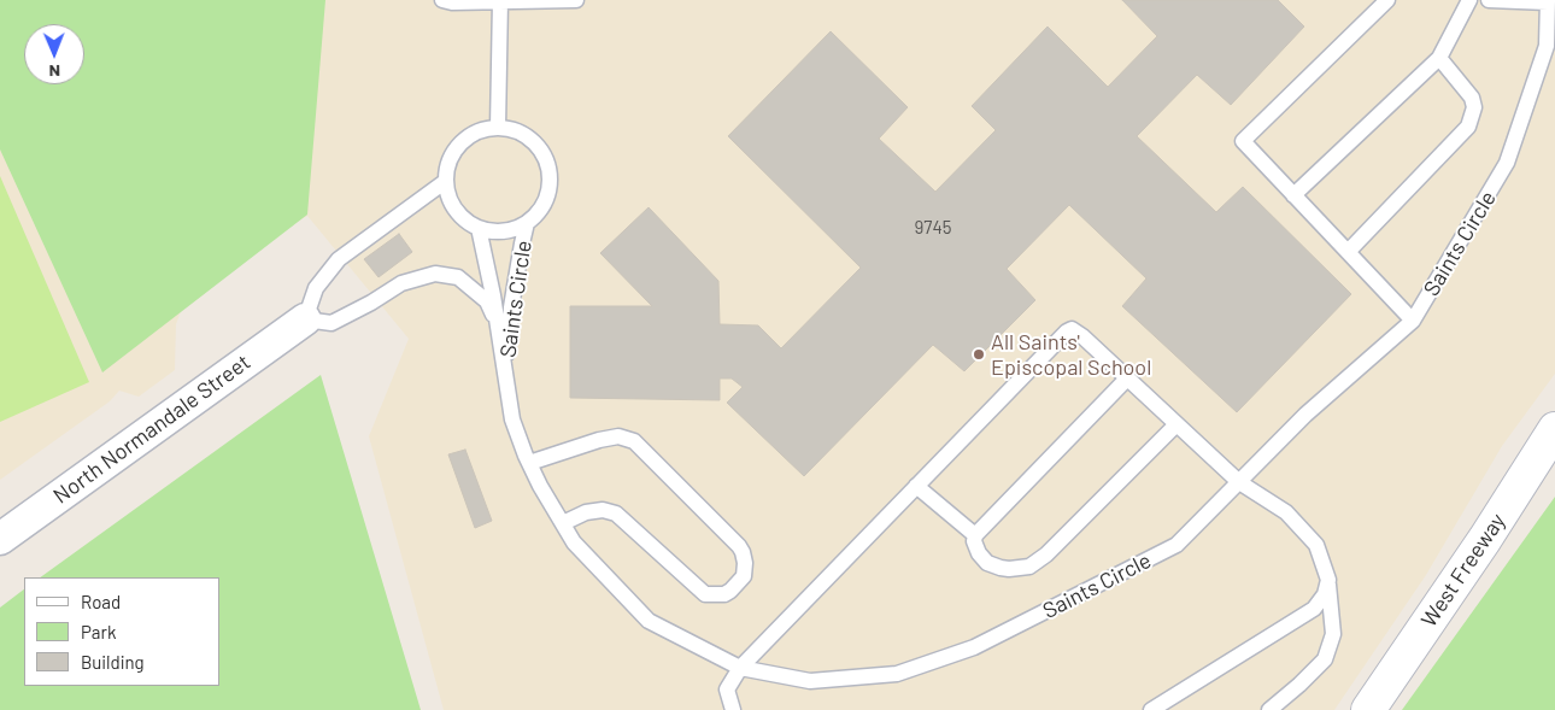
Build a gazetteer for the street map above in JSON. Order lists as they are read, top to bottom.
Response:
{
  "streets": {
    "main road": ["West Freeway"],
    "street": ["North Normandale Street"],
    "lane": ["Saints Circle"]
  },
  "places": ["All Saints' Episcopal School"],
  "house_numbers": ["9745"],
  "legend": ["Road", "Park", "Building"],
  "north": "bottom"
}
